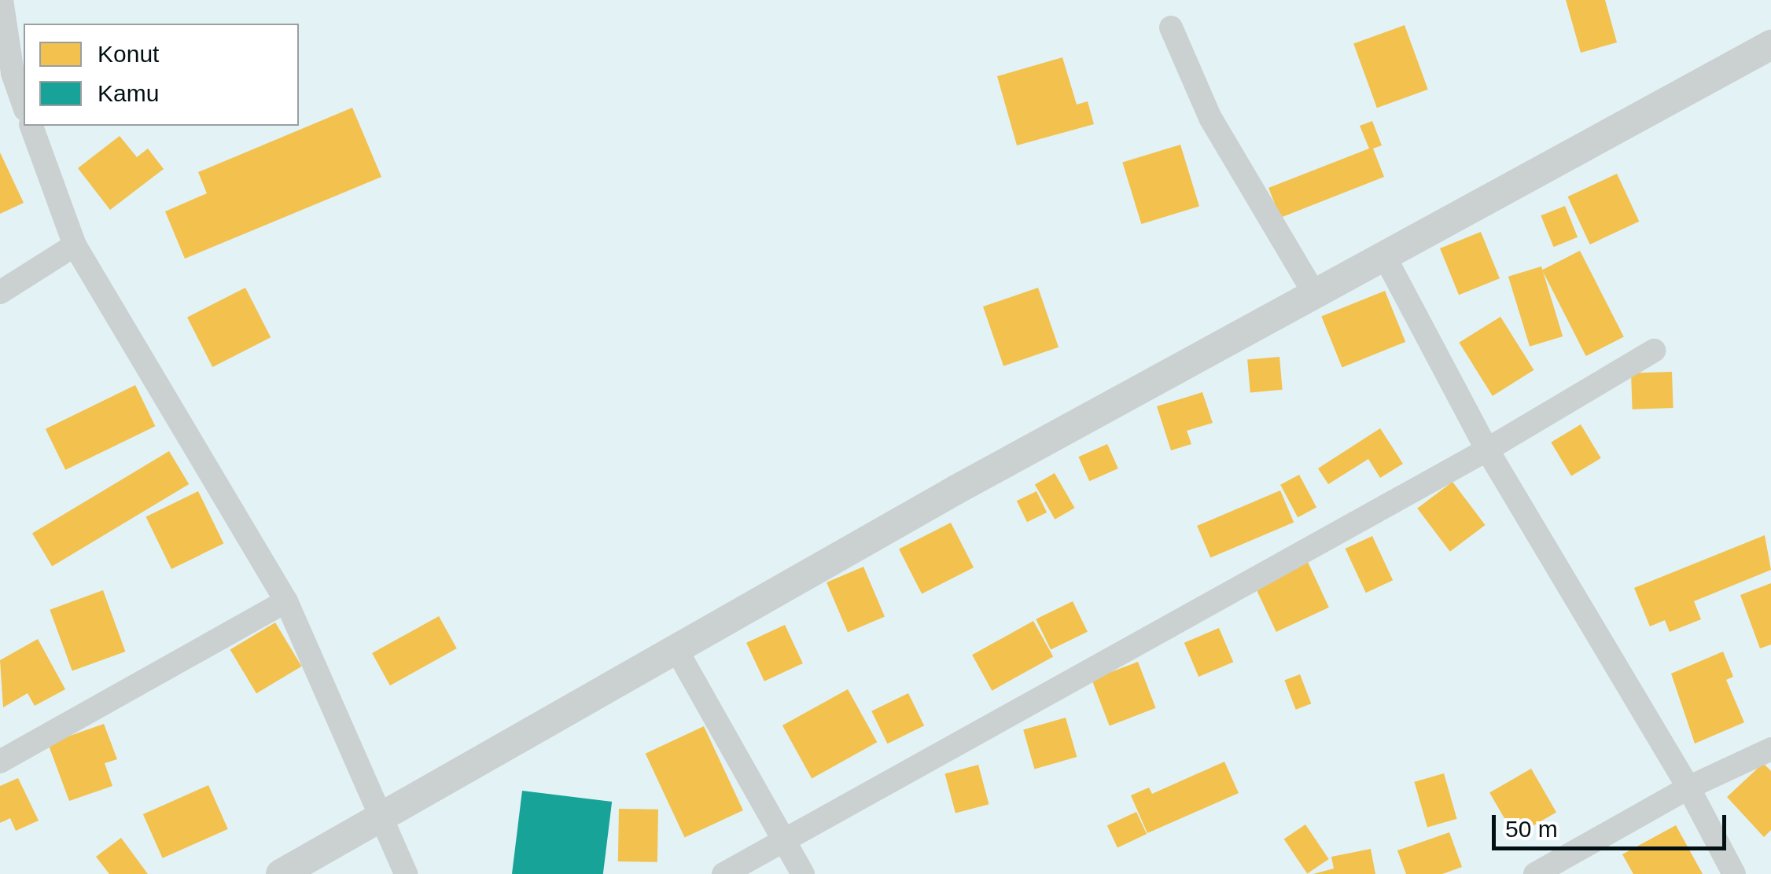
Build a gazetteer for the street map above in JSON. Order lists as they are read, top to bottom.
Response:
{
  "legend": ["Konut", "Kamu"],
  "scale_bar": "50 m"
}
